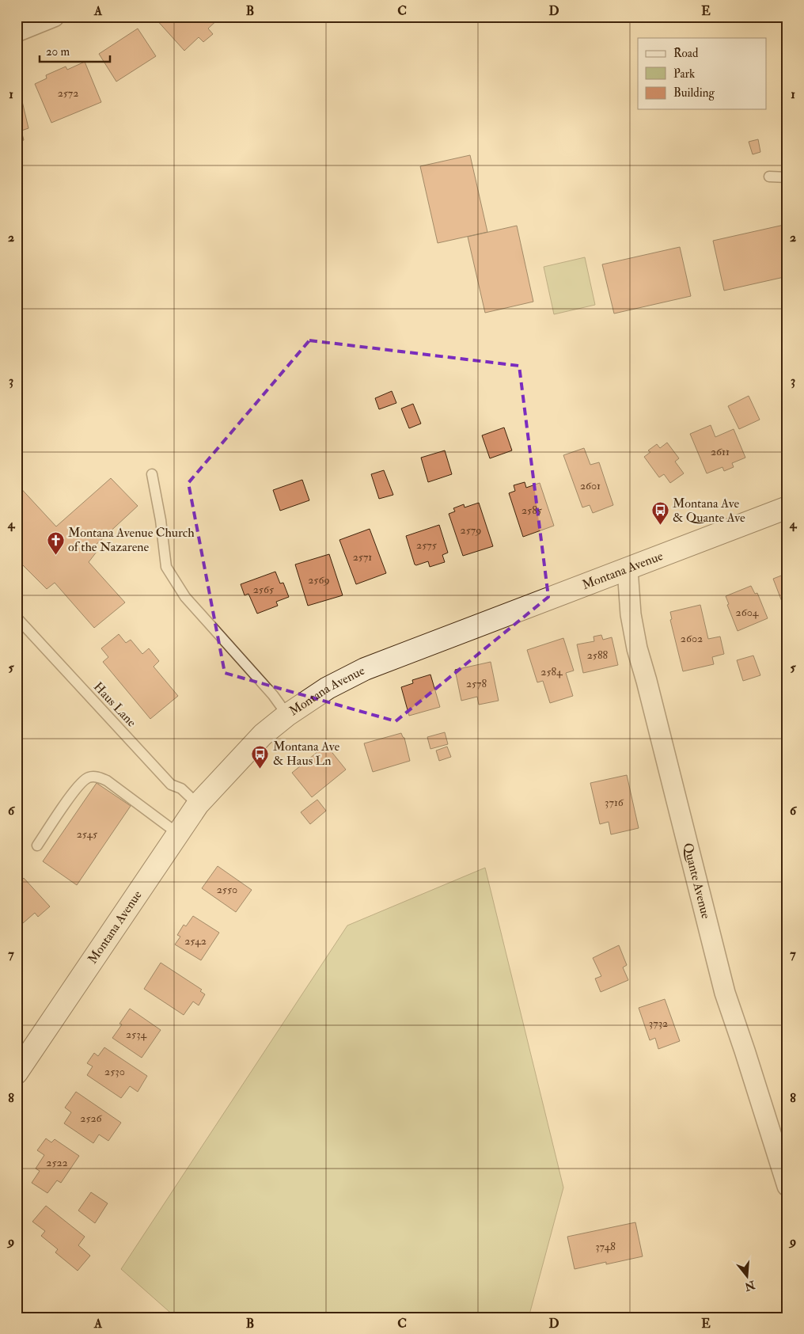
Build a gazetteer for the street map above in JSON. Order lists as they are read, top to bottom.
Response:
{
  "streets": {
    "street": ["Montana Avenue", "Quante Avenue"],
    "lane": ["Haus Lane"]
  },
  "crossings": [
    ["Montana Avenue", "Haus Lane"],
    ["Montana Avenue", "Quante Avenue"]
  ],
  "places": {
    "bus stop": ["Montana Ave & Quante Ave", "Montana Ave & Haus Ln"],
    "church": ["Montana Avenue Church of the Nazarene"]
  },
  "house_numbers": [
    "2572",
    "2611",
    "2601",
    "2585",
    "2579",
    "2575",
    "2571",
    "2569",
    "2565",
    "2604",
    "2602",
    "2588",
    "2584",
    "2578",
    "3716",
    "2545",
    "2550",
    "2542",
    "3732",
    "2534",
    "2530",
    "2526",
    "2522",
    "3748"
  ],
  "legend": ["Road", "Park", "Building"],
  "scale_bar": "20 m",
  "north": "bottom",
  "grid": {
    "columns": [
      "A",
      "B",
      "C",
      "D",
      "E"
    ],
    "rows": [
      "1",
      "2",
      "3",
      "4",
      "5",
      "6",
      "7",
      "8",
      "9"
    ]
  }
}
